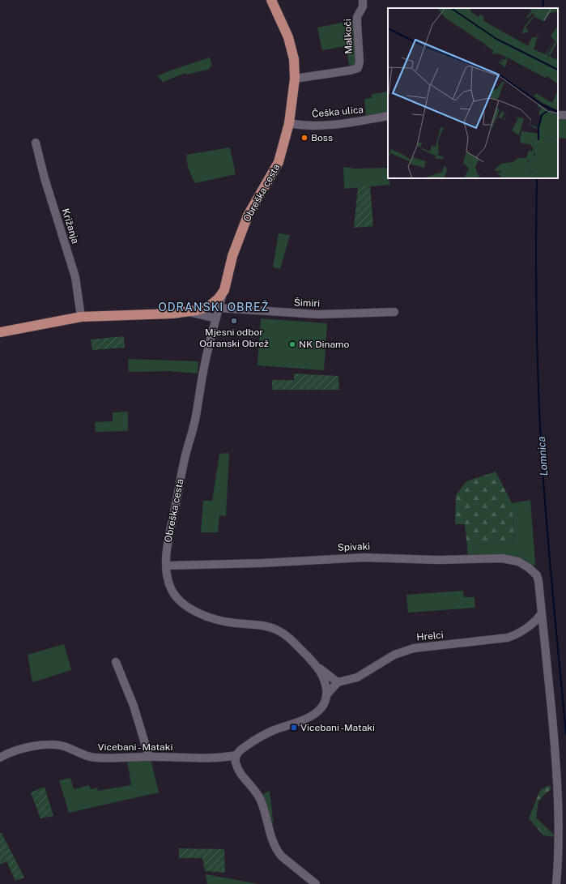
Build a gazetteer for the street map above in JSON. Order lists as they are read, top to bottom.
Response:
{
  "streets": {
    "main road": ["Obreška cesta"],
    "street": [
      "Malkoči",
      "Češka ulica",
      "Križanja",
      "Šimiri",
      "Spivaki",
      "Hrelci",
      "Vicebani - Mataki"
    ]
  },
  "crossings": [
    ["Malkoči", "Obreška cesta"],
    ["Češka ulica", "Obreška cesta"],
    ["Obreška cesta", "Šimiri"],
    ["Obreška cesta", "Spivaki"],
    ["Spivaki", "Hrelci"]
  ],
  "districts": ["ODRANSKI OBREŽ"],
  "water": ["Lomnica"],
  "places": {
    "other": ["Boss", "Mjesni odbor Odranski Obrež", "NK Dinamo"],
    "transit": ["Vicebani -Mataki"]
  }
}
